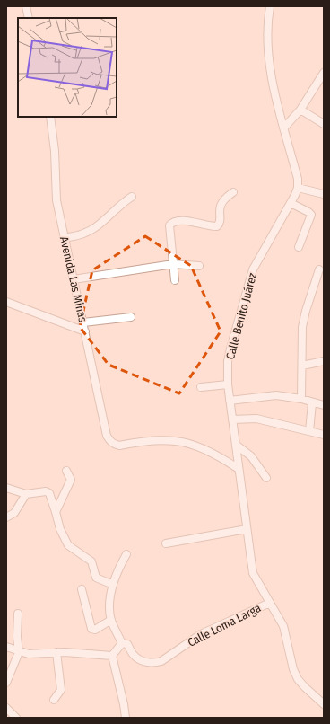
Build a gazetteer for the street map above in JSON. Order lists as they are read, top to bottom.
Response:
{
  "streets": {
    "street": ["Avenida Las Minas", "Calle Benito Juárez", "Calle Loma Larga"]
  },
  "crossings": [
    ["Avenida Las Minas", "Calle Benito Juárez"],
    ["Calle Benito Juárez", "Calle Loma Larga"]
  ]
}
